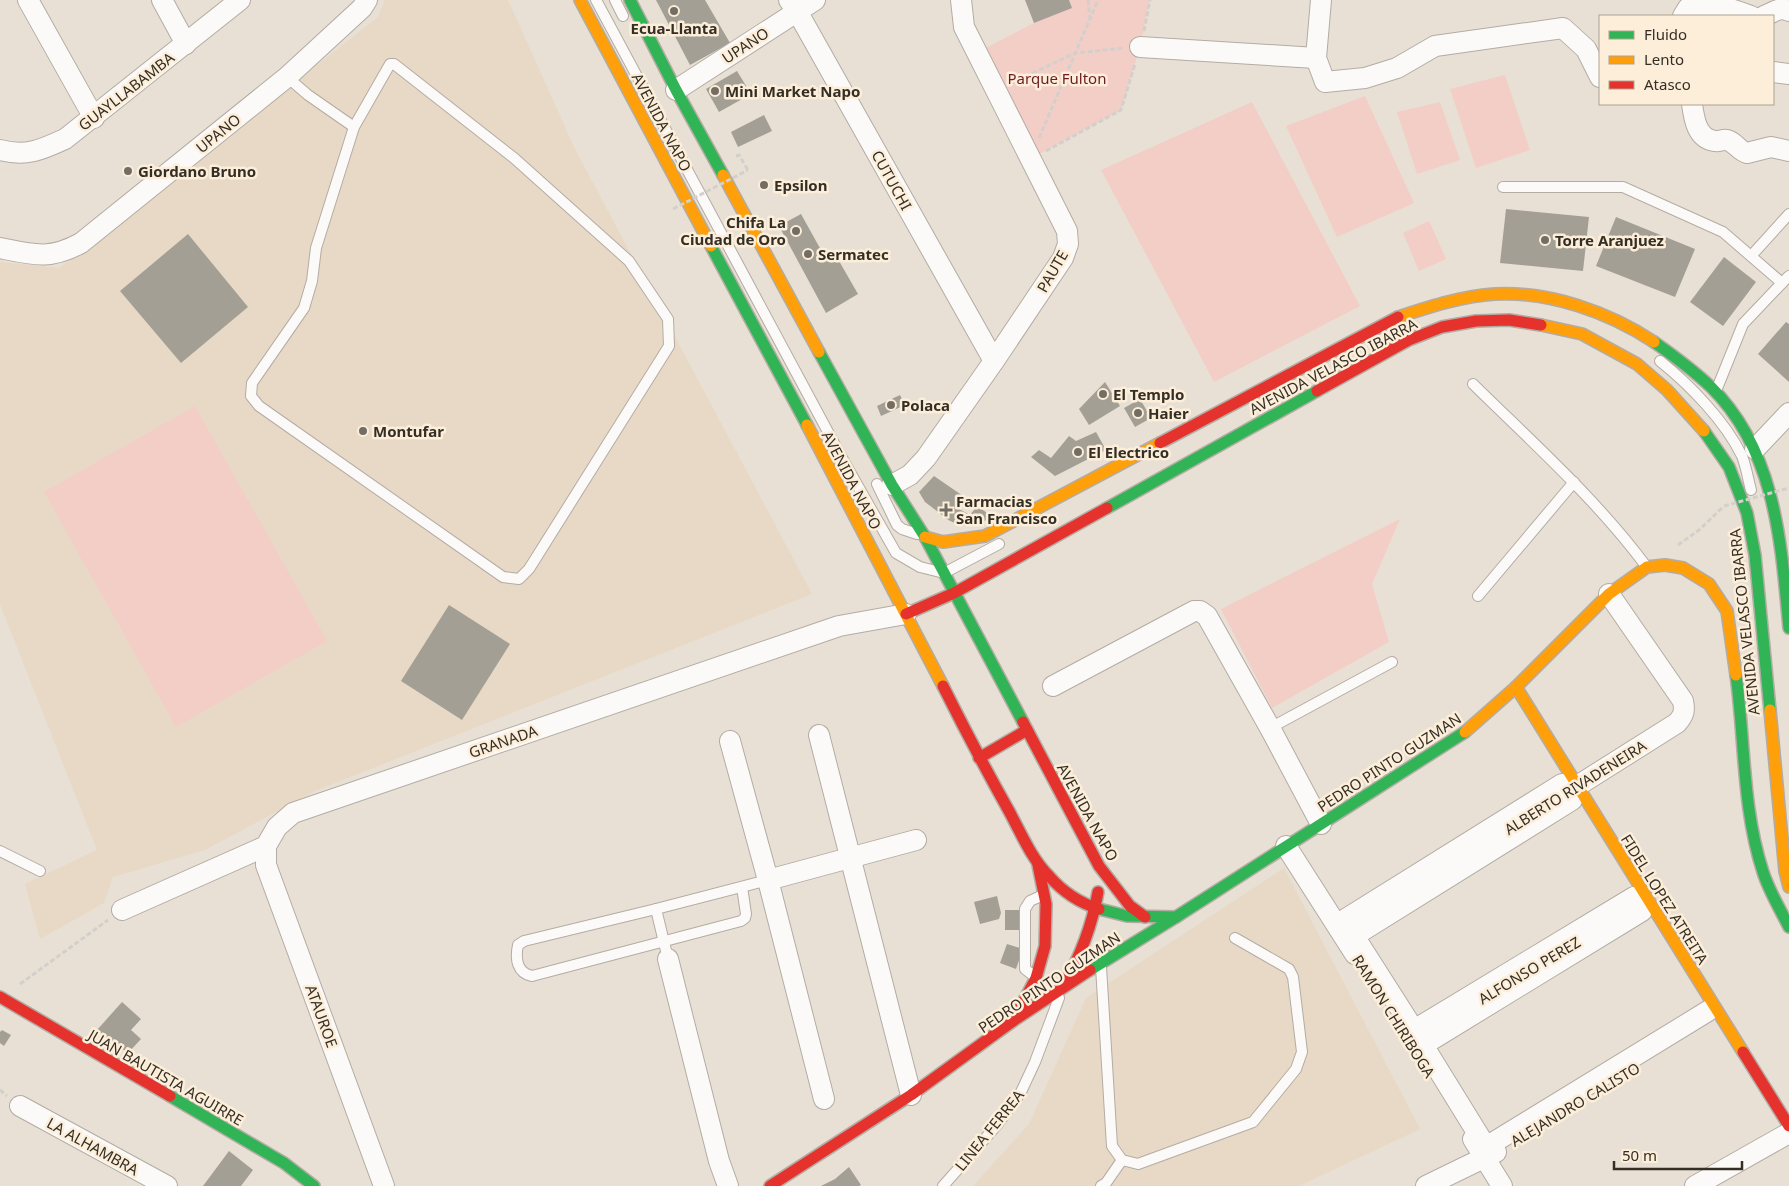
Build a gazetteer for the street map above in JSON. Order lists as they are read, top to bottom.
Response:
{
  "streets": {
    "main road": [
      "AVENIDA NAPO",
      "AVENIDA VELASCO IBARRA",
      "PEDRO PINTO GUZMAN",
      "FIDEL LOPEZ ATREITA",
      "JUAN BAUTISTA AGUIRRE"
    ],
    "street": [
      "UPANO",
      "GUAYLLABAMBA",
      "CUTUCHI",
      "PAUTE",
      "GRANADA",
      "ALBERTO RIVADENEIRA",
      "ALFONSO PEREZ",
      "ATAUROE",
      "RAMON CHIRIBOGA",
      "ALEJANDRO CALISTO",
      "LA ALHAMBRA"
    ],
    "lane": ["LINEA FERREA"]
  },
  "crossings": [
    ["UPANO", "AVENIDA NAPO"],
    ["UPANO", "CUTUCHI"],
    ["AVENIDA NAPO", "PAUTE"],
    ["AVENIDA NAPO", "AVENIDA VELASCO IBARRA"],
    ["AVENIDA NAPO", "GRANADA"],
    ["AVENIDA NAPO", "PEDRO PINTO GUZMAN"],
    ["CUTUCHI", "PAUTE"],
    ["AVENIDA VELASCO IBARRA", "GRANADA"],
    ["GRANADA", "ATAUROE"],
    ["PEDRO PINTO GUZMAN", "ALBERTO RIVADENEIRA"],
    ["PEDRO PINTO GUZMAN", "FIDEL LOPEZ ATREITA"],
    ["PEDRO PINTO GUZMAN", "RAMON CHIRIBOGA"],
    ["PEDRO PINTO GUZMAN", "LINEA FERREA"],
    ["ALBERTO RIVADENEIRA", "FIDEL LOPEZ ATREITA"],
    ["ALBERTO RIVADENEIRA", "RAMON CHIRIBOGA"],
    ["FIDEL LOPEZ ATREITA", "ALFONSO PEREZ"],
    ["FIDEL LOPEZ ATREITA", "ALEJANDRO CALISTO"],
    ["ALFONSO PEREZ", "RAMON CHIRIBOGA"],
    ["RAMON CHIRIBOGA", "ALEJANDRO CALISTO"]
  ],
  "parks": ["Parque Fulton"],
  "places": {
    "other": [
      "Ecua-Llanta",
      "Mini Market Napo",
      "Giordano Bruno",
      "Epsilon",
      "Chifa La Ciudad de Oro",
      "Torre Aranjuez",
      "Sermatec",
      "El Templo",
      "Polaca",
      "Haier",
      "Montufar",
      "El Electrico"
    ],
    "health": ["Farmacias San Francisco"]
  },
  "legend": ["Fluido", "Lento", "Atasco"],
  "scale_bar": "50 m"
}
